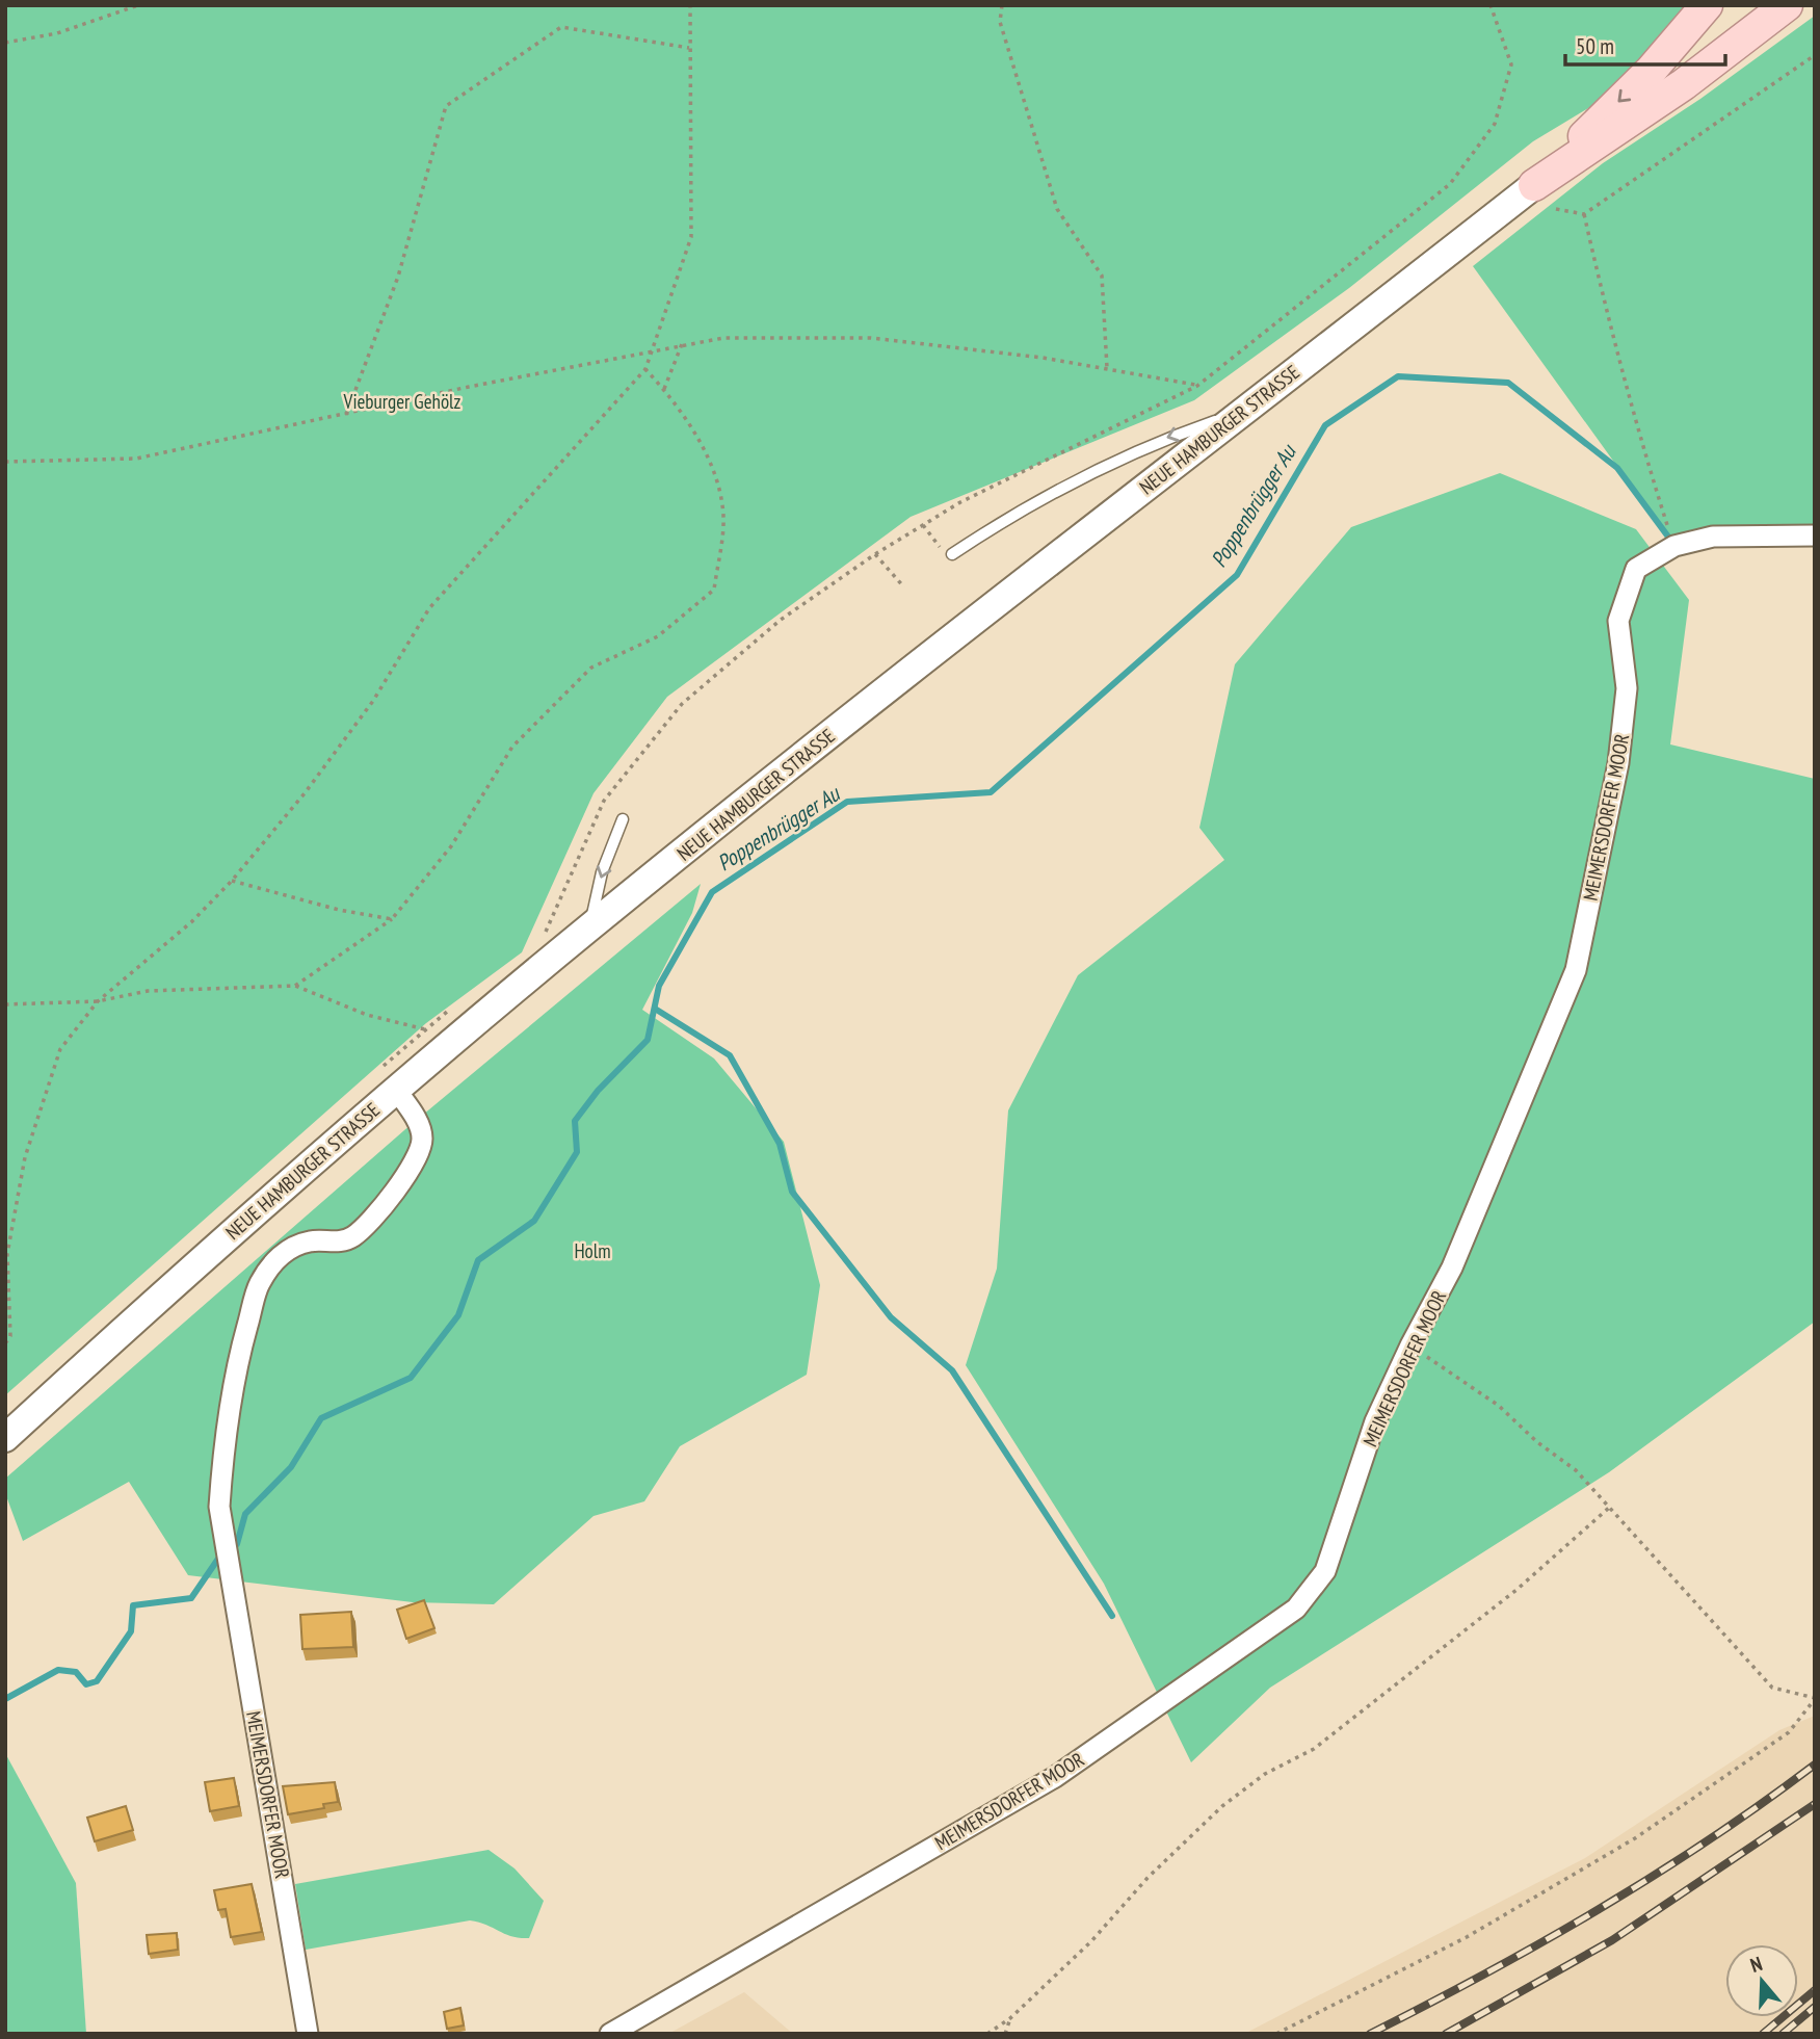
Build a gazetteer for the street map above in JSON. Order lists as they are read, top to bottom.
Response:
{
  "streets": {
    "main road": ["NEUE HAMBURGER STRASSE"],
    "street": ["MEIMERSDORFER MOOR"]
  },
  "crossings": [
    ["NEUE HAMBURGER STRASSE", "MEIMERSDORFER MOOR"]
  ],
  "water": ["Poppenbrügger Au"],
  "parks": ["Vieburger Gehölz", "Holm"],
  "scale_bar": "50 m",
  "north": "top"
}
